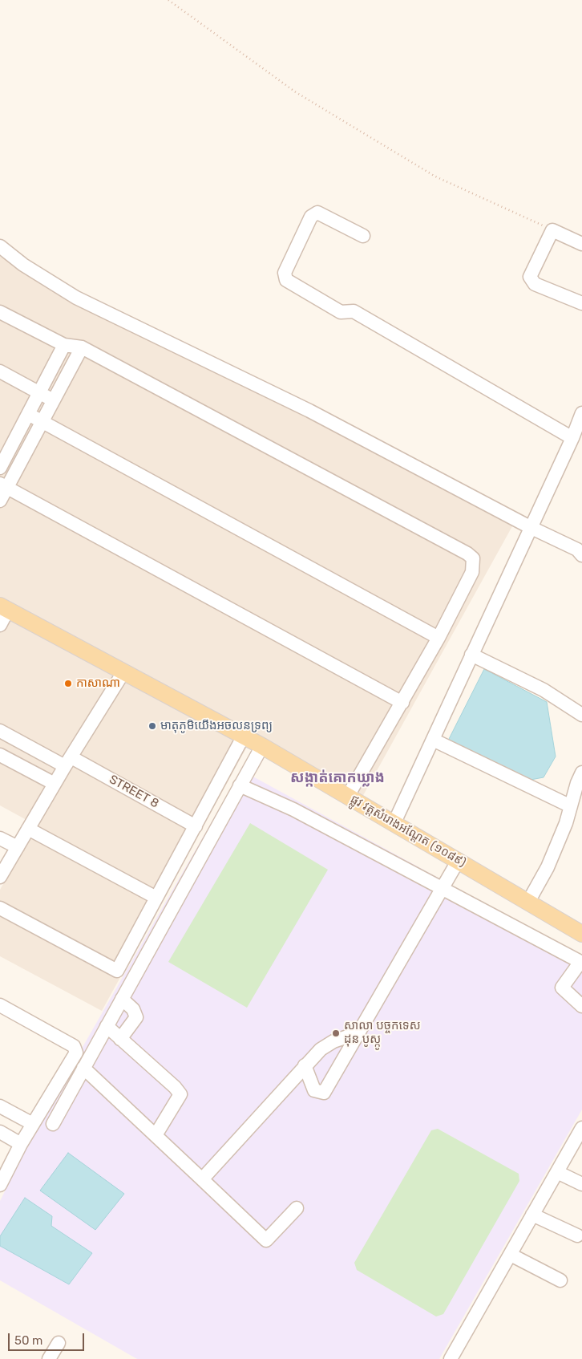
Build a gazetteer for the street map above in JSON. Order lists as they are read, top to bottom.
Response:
{
  "streets": {
    "main road": ["ផ្លូវ វត្តសំរោងអណ្ដែត (១០៨៩)"],
    "street": ["STREET 8"]
  },
  "districts": ["សង្កាត់គោកឃ្លាង"],
  "places": ["កាសាណា", "មាតុភូមិយើងអចលនទ្រព្យ", "សាលា បច្ចកទេស ដុន បូស្កូ"],
  "scale_bar": "50 m"
}
